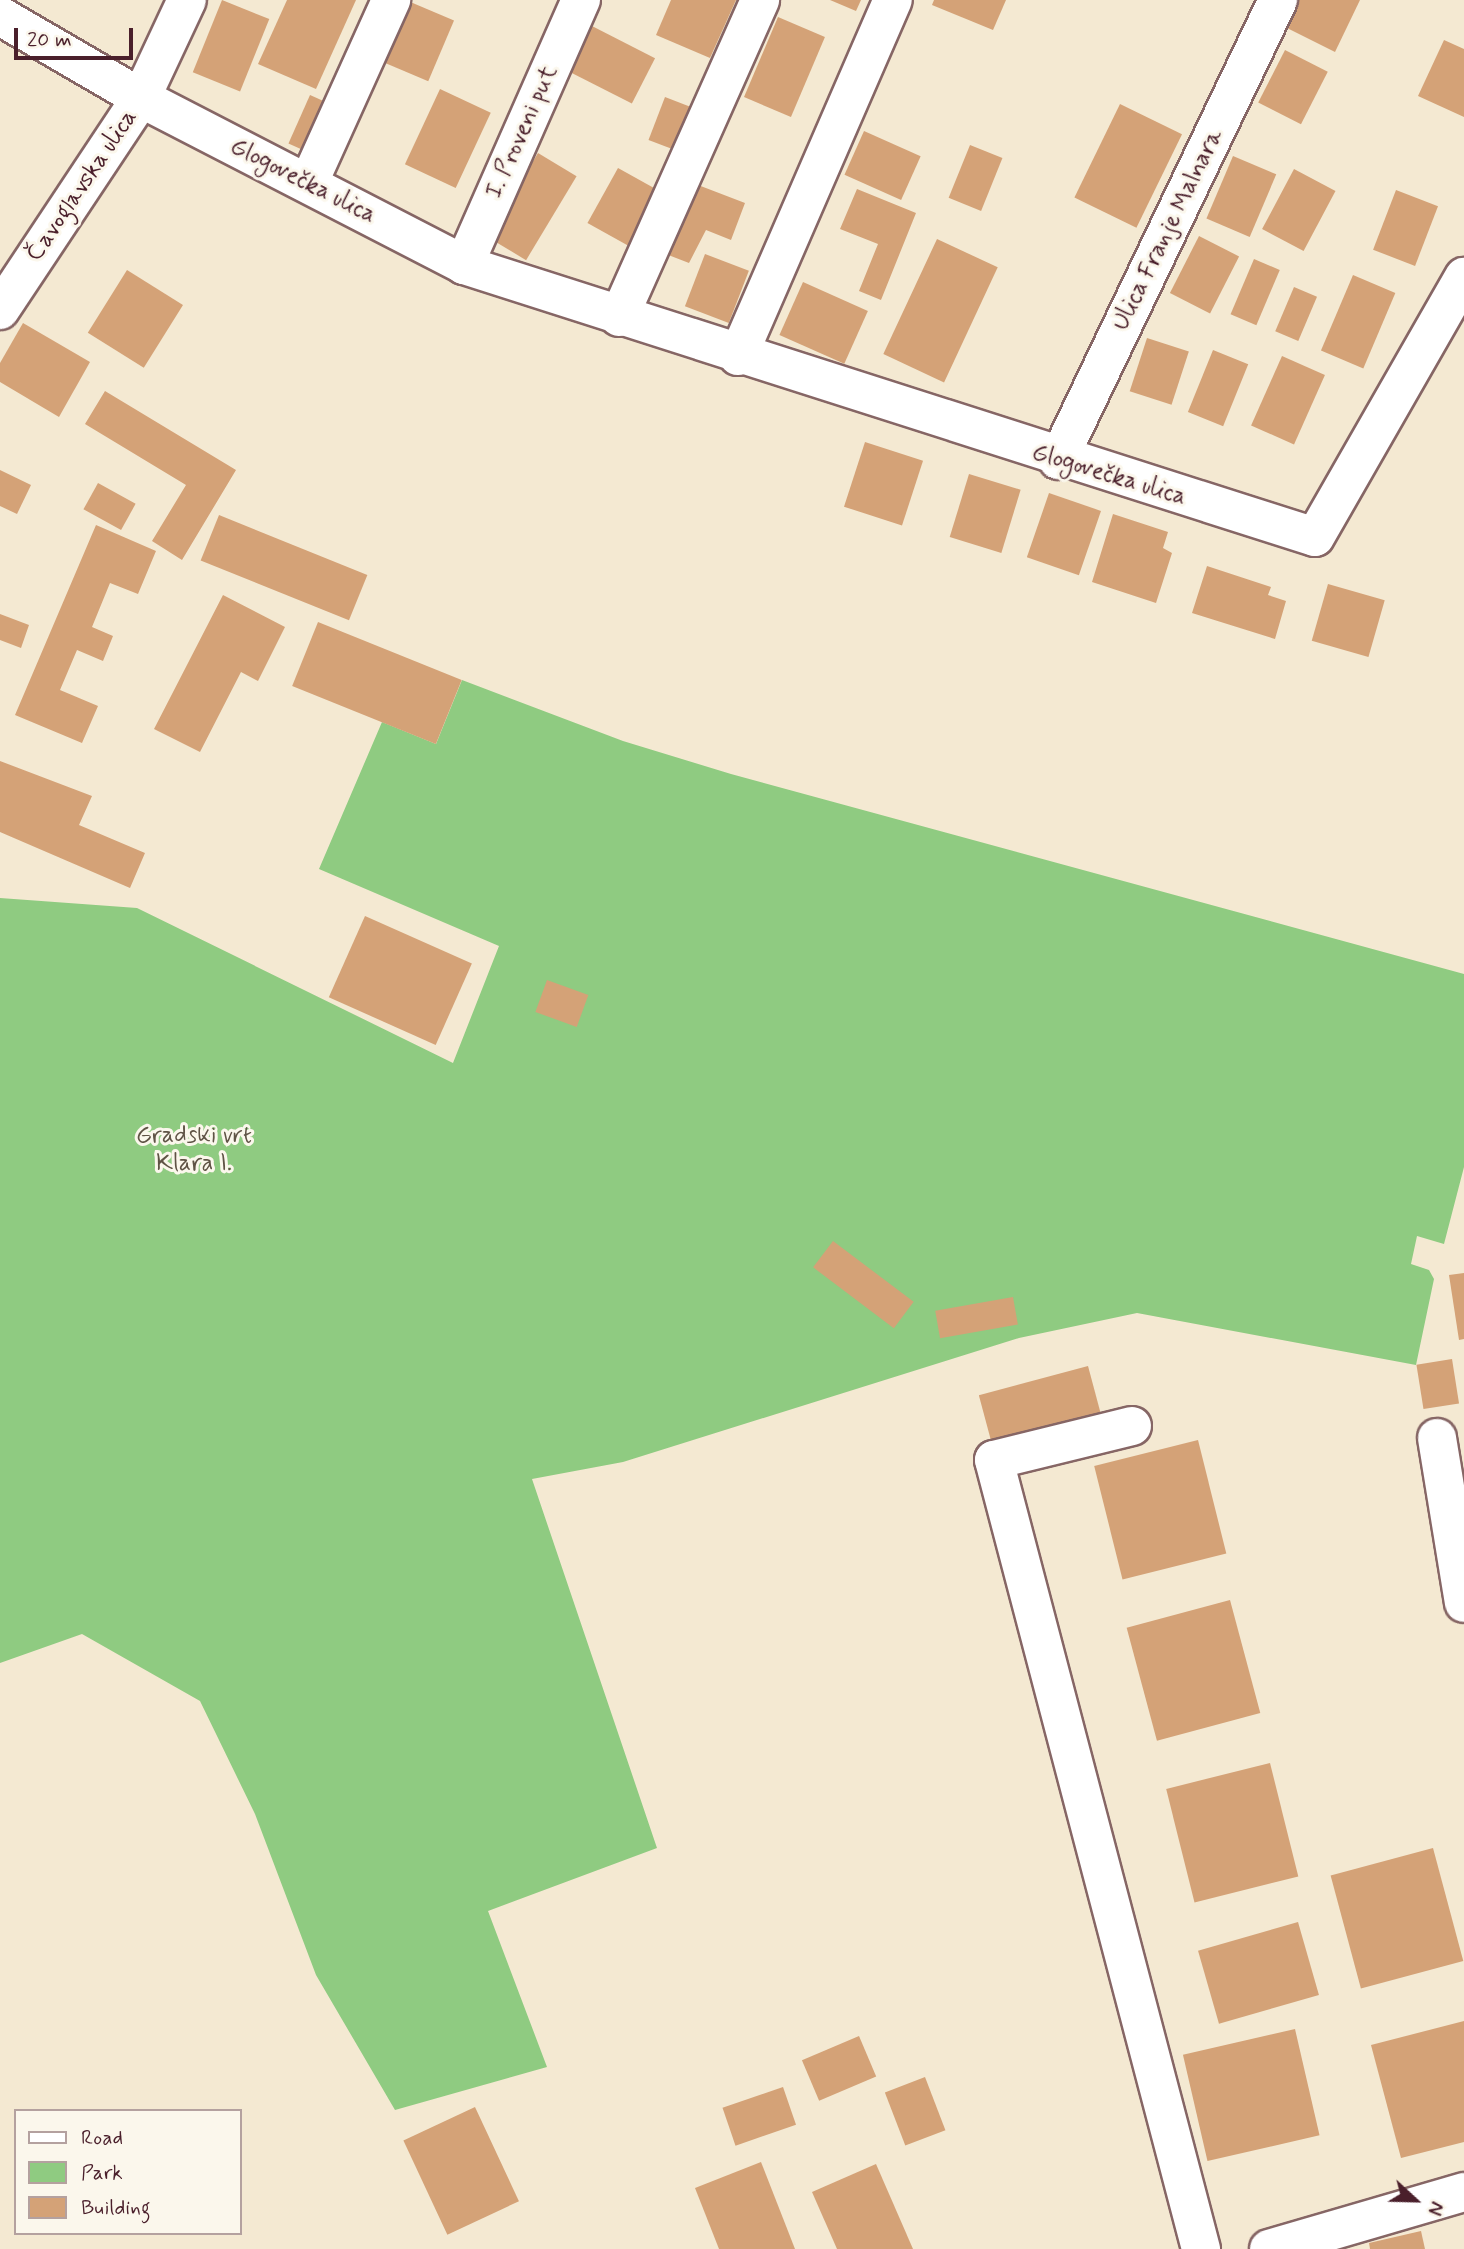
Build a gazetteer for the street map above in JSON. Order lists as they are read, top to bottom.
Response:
{
  "streets": {
    "street": [
      "I. Proveni put",
      "Glogovečka ulica",
      "Čavoglavska ulica",
      "Ulica Franje Malnara"
    ]
  },
  "crossings": [
    ["I. Proveni put", "Glogovečka ulica"],
    ["Glogovečka ulica", "Čavoglavska ulica"],
    ["Glogovečka ulica", "Ulica Franje Malnara"]
  ],
  "parks": ["Gradski vrt Klara I."],
  "legend": ["Road", "Park", "Building"],
  "scale_bar": "20 m",
  "north": "right"
}
